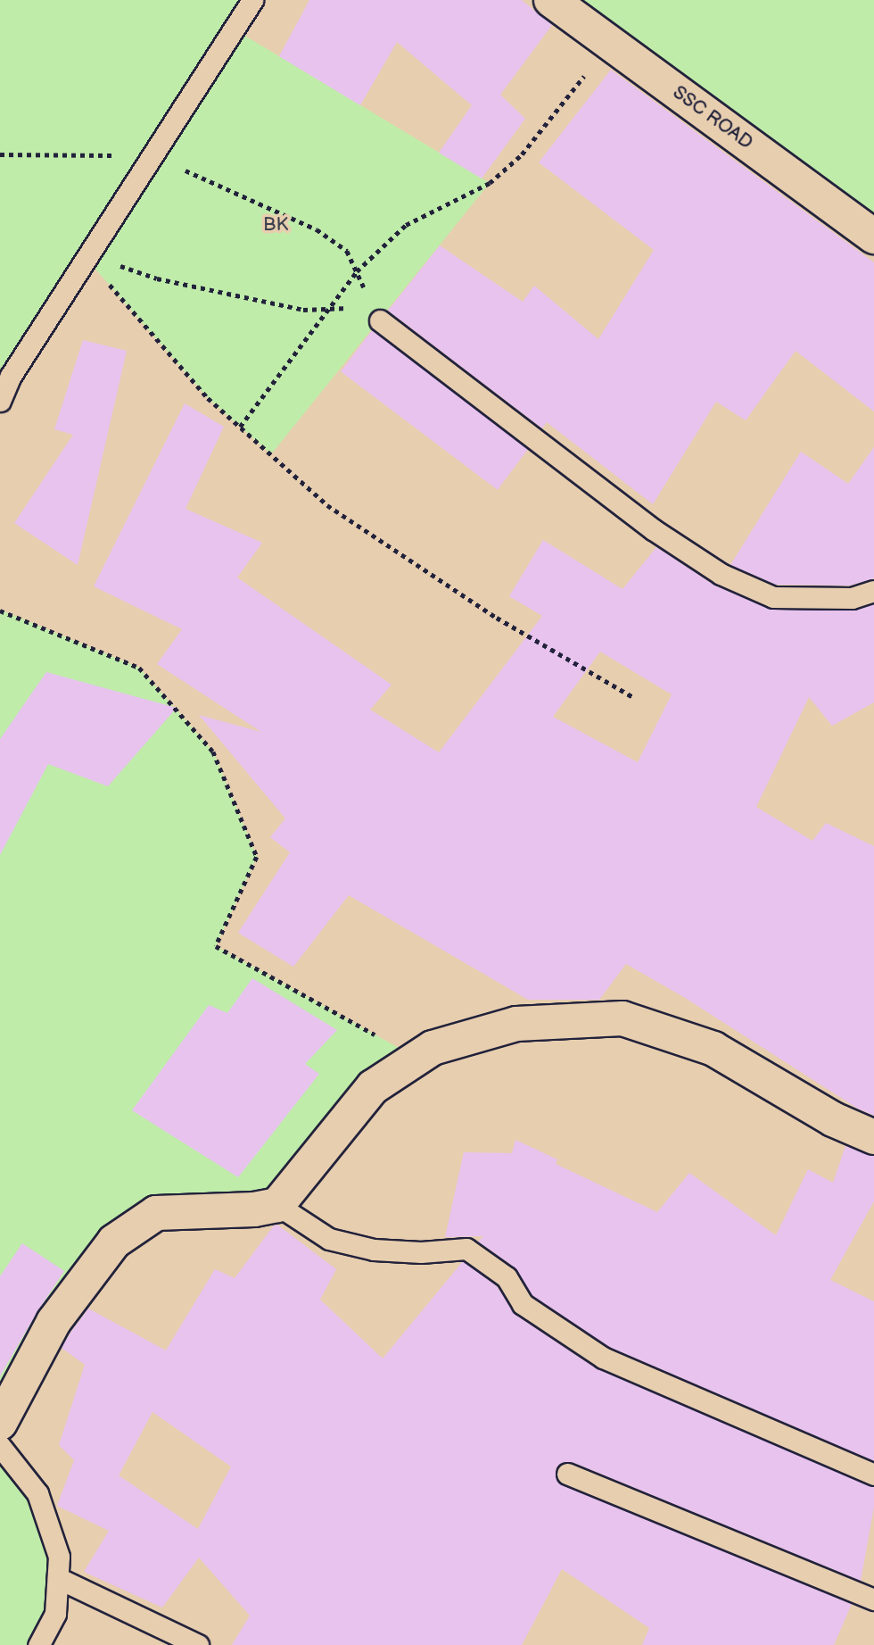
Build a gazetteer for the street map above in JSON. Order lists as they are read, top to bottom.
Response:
{
  "streets": {
    "street": ["SSC ROAD"]
  },
  "parks": ["BK"]
}
